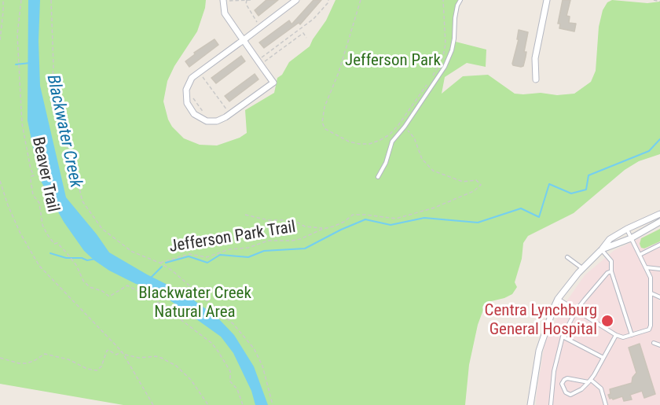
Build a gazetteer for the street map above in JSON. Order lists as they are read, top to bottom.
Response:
{
  "streets": {
    "path": ["Beaver Trail", "Jefferson Park Trail"]
  },
  "water": ["Blackwater Creek"],
  "parks": ["Jefferson Park", "Blackwater Creek Natural Area"],
  "places": ["Centra Lynchburg General Hospital"]
}
